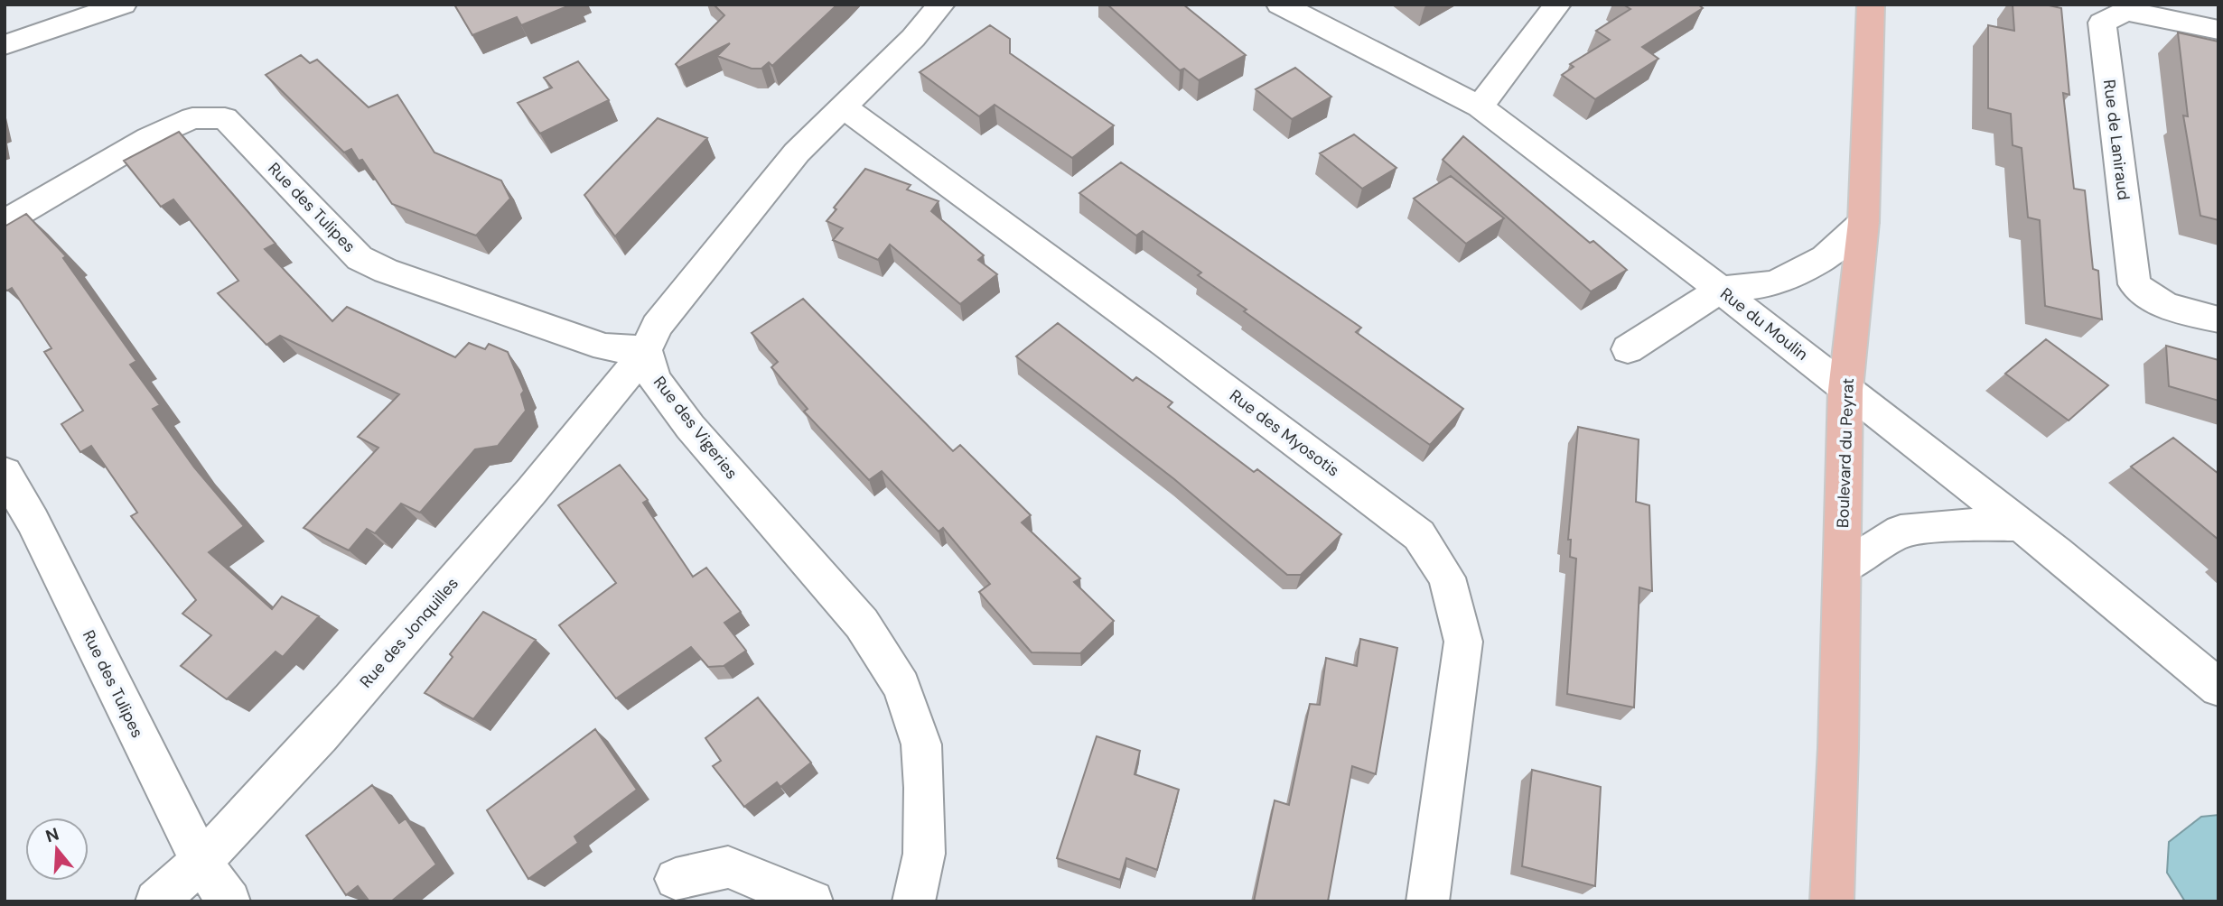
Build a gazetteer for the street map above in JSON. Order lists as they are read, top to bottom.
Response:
{
  "streets": {
    "main road": ["Boulevard du Peyrat"],
    "street": [
      "Rue de Laniraud",
      "Rue des Tulipes",
      "Rue du Moulin",
      "Rue des Vigeries",
      "Rue des Myosotis",
      "Rue des Jonquilles"
    ]
  },
  "crossings": [
    ["Rue des Tulipes", "Rue des Vigeries"],
    ["Rue des Tulipes", "Rue des Jonquilles"],
    ["Rue du Moulin", "Boulevard du Peyrat"],
    ["Rue des Vigeries", "Rue des Jonquilles"]
  ],
  "north": "top"
}
